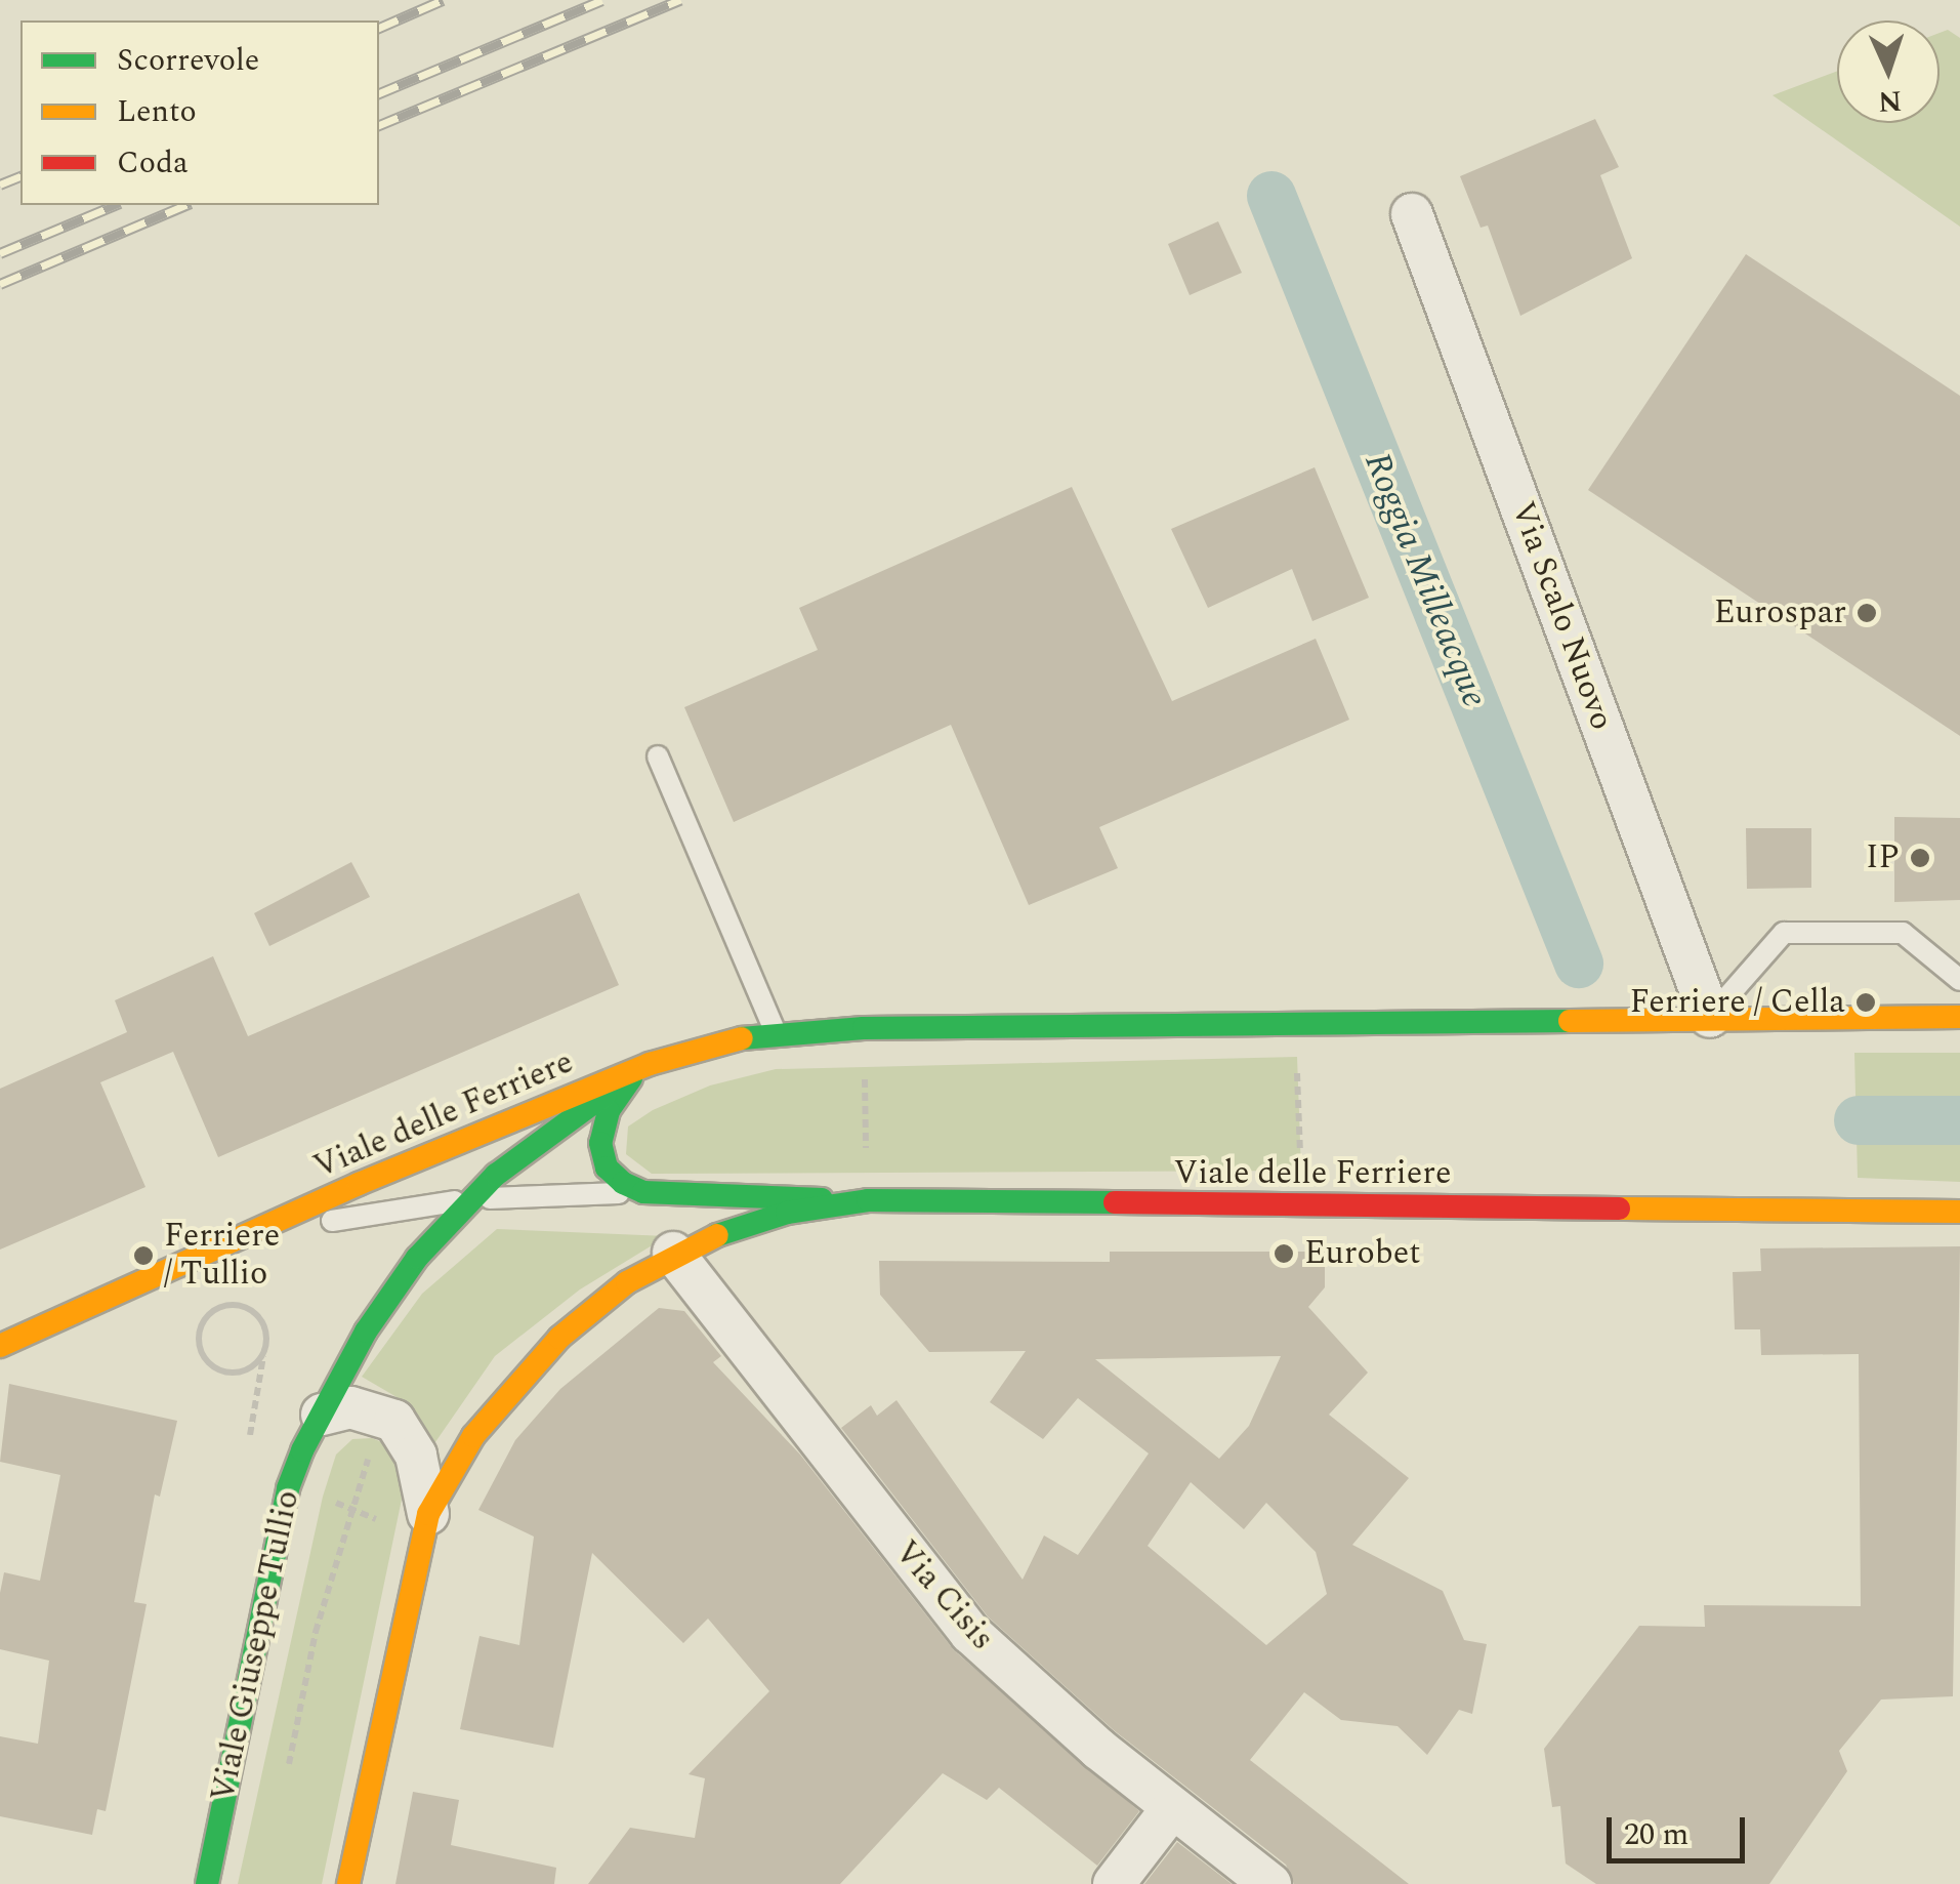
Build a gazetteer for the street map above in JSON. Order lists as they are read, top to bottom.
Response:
{
  "streets": {
    "main road": ["Viale delle Ferriere", "Viale Giuseppe Tullio"],
    "street": ["Via Scalo Nuovo", "Via Cisis"]
  },
  "crossings": [
    ["Via Scalo Nuovo", "Viale delle Ferriere"],
    ["Viale delle Ferriere", "Via Cisis"],
    ["Viale delle Ferriere", "Viale Giuseppe Tullio"]
  ],
  "water": ["Roggia Milleacque"],
  "places": [
    "Eurospar",
    "IP",
    "Ferriere / Cella",
    "Eurobet",
    "Ferriere / Tullio"
  ],
  "legend": ["Scorrevole", "Lento", "Coda"],
  "scale_bar": "20 m",
  "north": "bottom"
}
